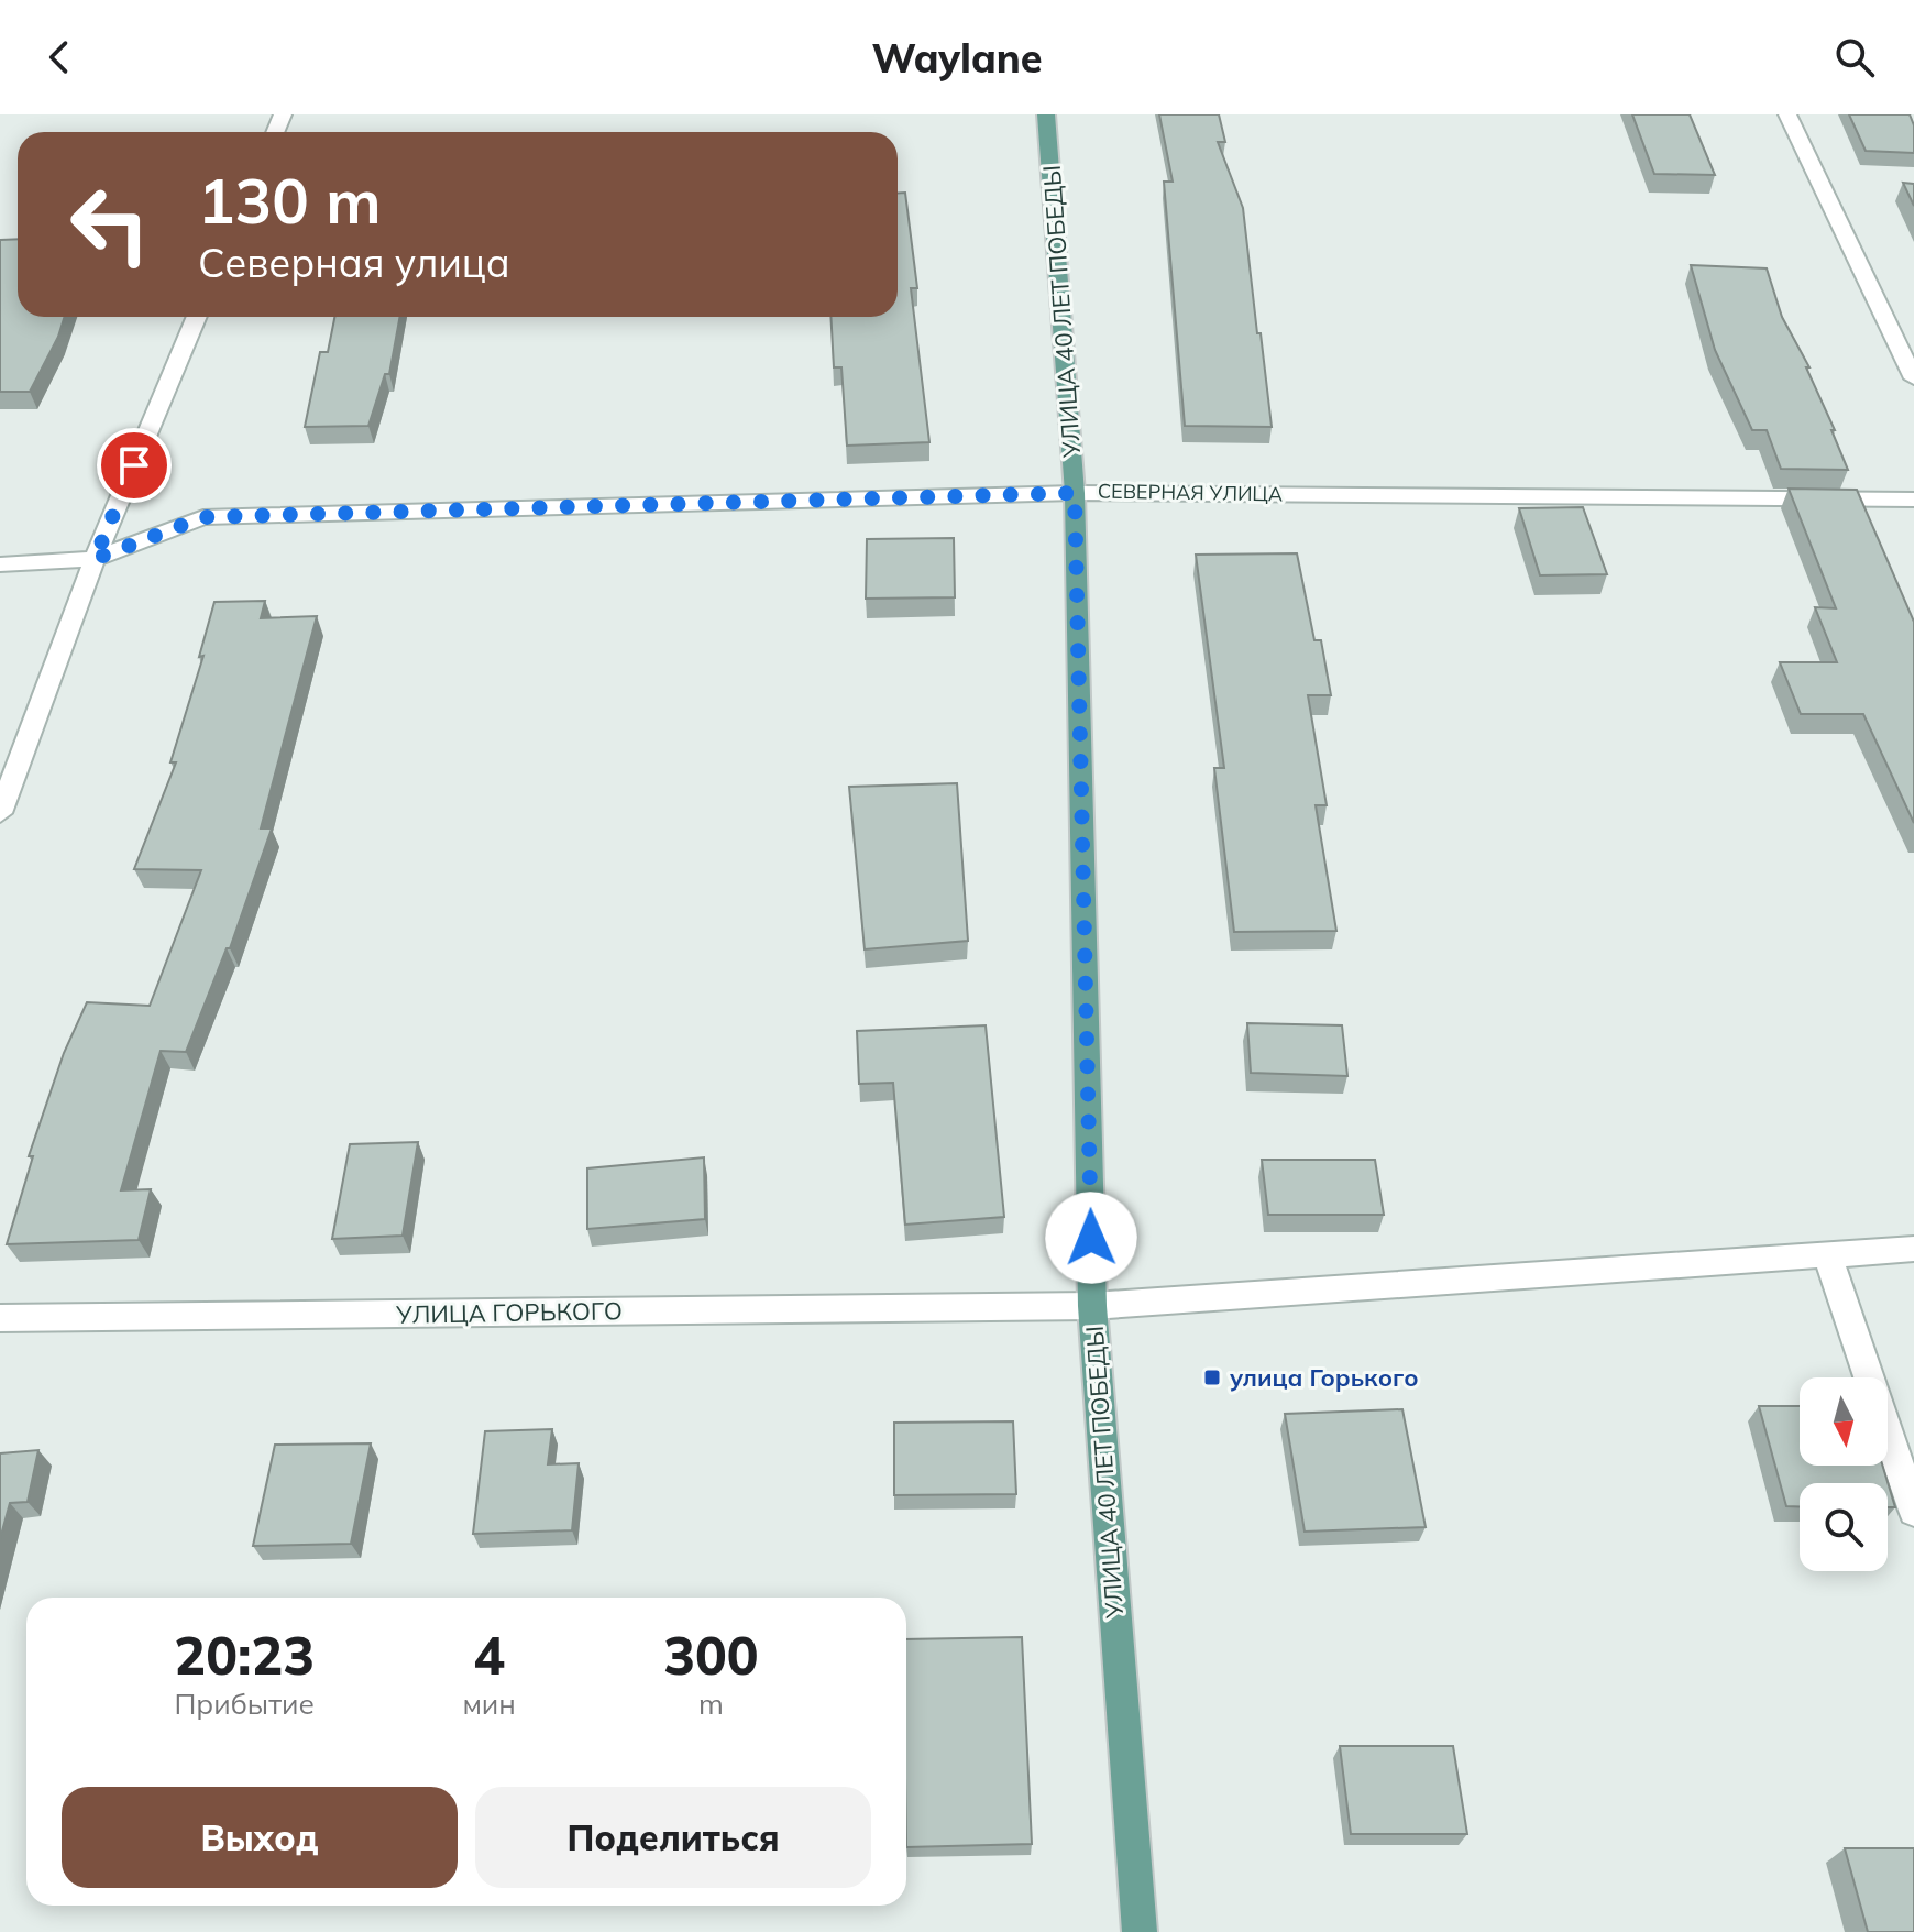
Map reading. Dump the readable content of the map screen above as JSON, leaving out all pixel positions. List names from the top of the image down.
{
  "streets": {
    "main road": ["УЛИЦА 40 ЛЕТ ПОБЕДЫ"],
    "street": ["СЕВЕРНАЯ УЛИЦА", "УЛИЦА ГОРЬКОГО"]
  },
  "crossings": [
    ["УЛИЦА 40 ЛЕТ ПОБЕДЫ", "СЕВЕРНАЯ УЛИЦА"],
    ["УЛИЦА 40 ЛЕТ ПОБЕДЫ", "УЛИЦА ГОРЬКОГО"]
  ],
  "places": {
    "transit": ["улица Горького"]
  },
  "north": "bottom",
  "page": {
    "header": "Waylane",
    "turn": ["130 m", "Северная улица"],
    "eta": [
      "20:23",
      "Прибытие",
      "4",
      "мин",
      "300",
      "m"
    ],
    "buttons": ["Выход", "Поделиться"]
  }
}
